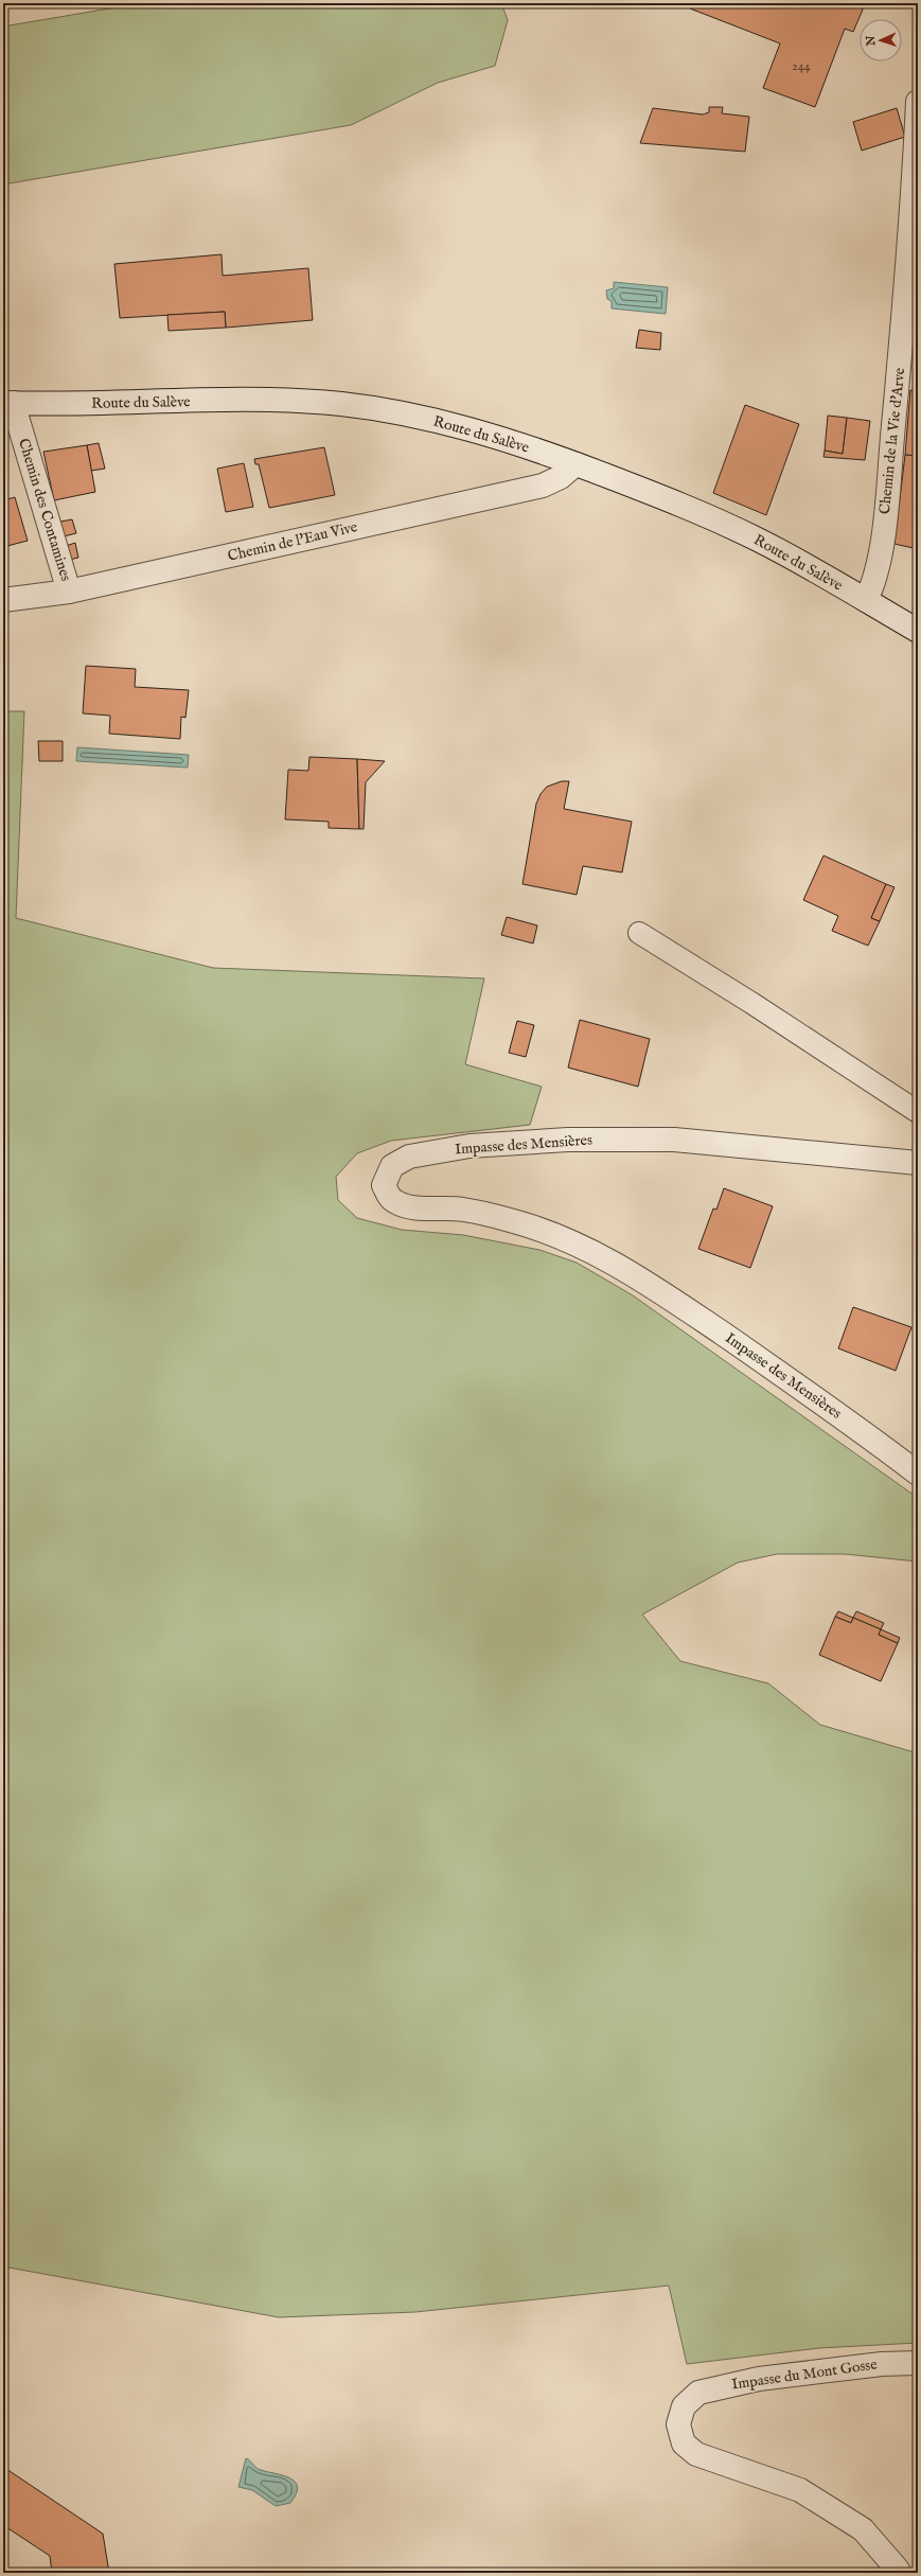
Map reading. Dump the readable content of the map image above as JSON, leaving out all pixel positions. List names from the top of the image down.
{
  "streets": {
    "street": [
      "Route du Salève",
      "Chemin de la Vie d'Arve",
      "Chemin des Contamines",
      "Chemin de l'Eau Vive",
      "Impasse des Mensières",
      "Impasse du Mont Gosse"
    ]
  },
  "crossings": [
    ["Route du Salève", "Chemin de la Vie d'Arve"],
    ["Route du Salève", "Chemin des Contamines"],
    ["Route du Salève", "Chemin de l'Eau Vive"],
    ["Chemin des Contamines", "Chemin de l'Eau Vive"]
  ],
  "house_numbers": ["244"],
  "north": "left"
}
